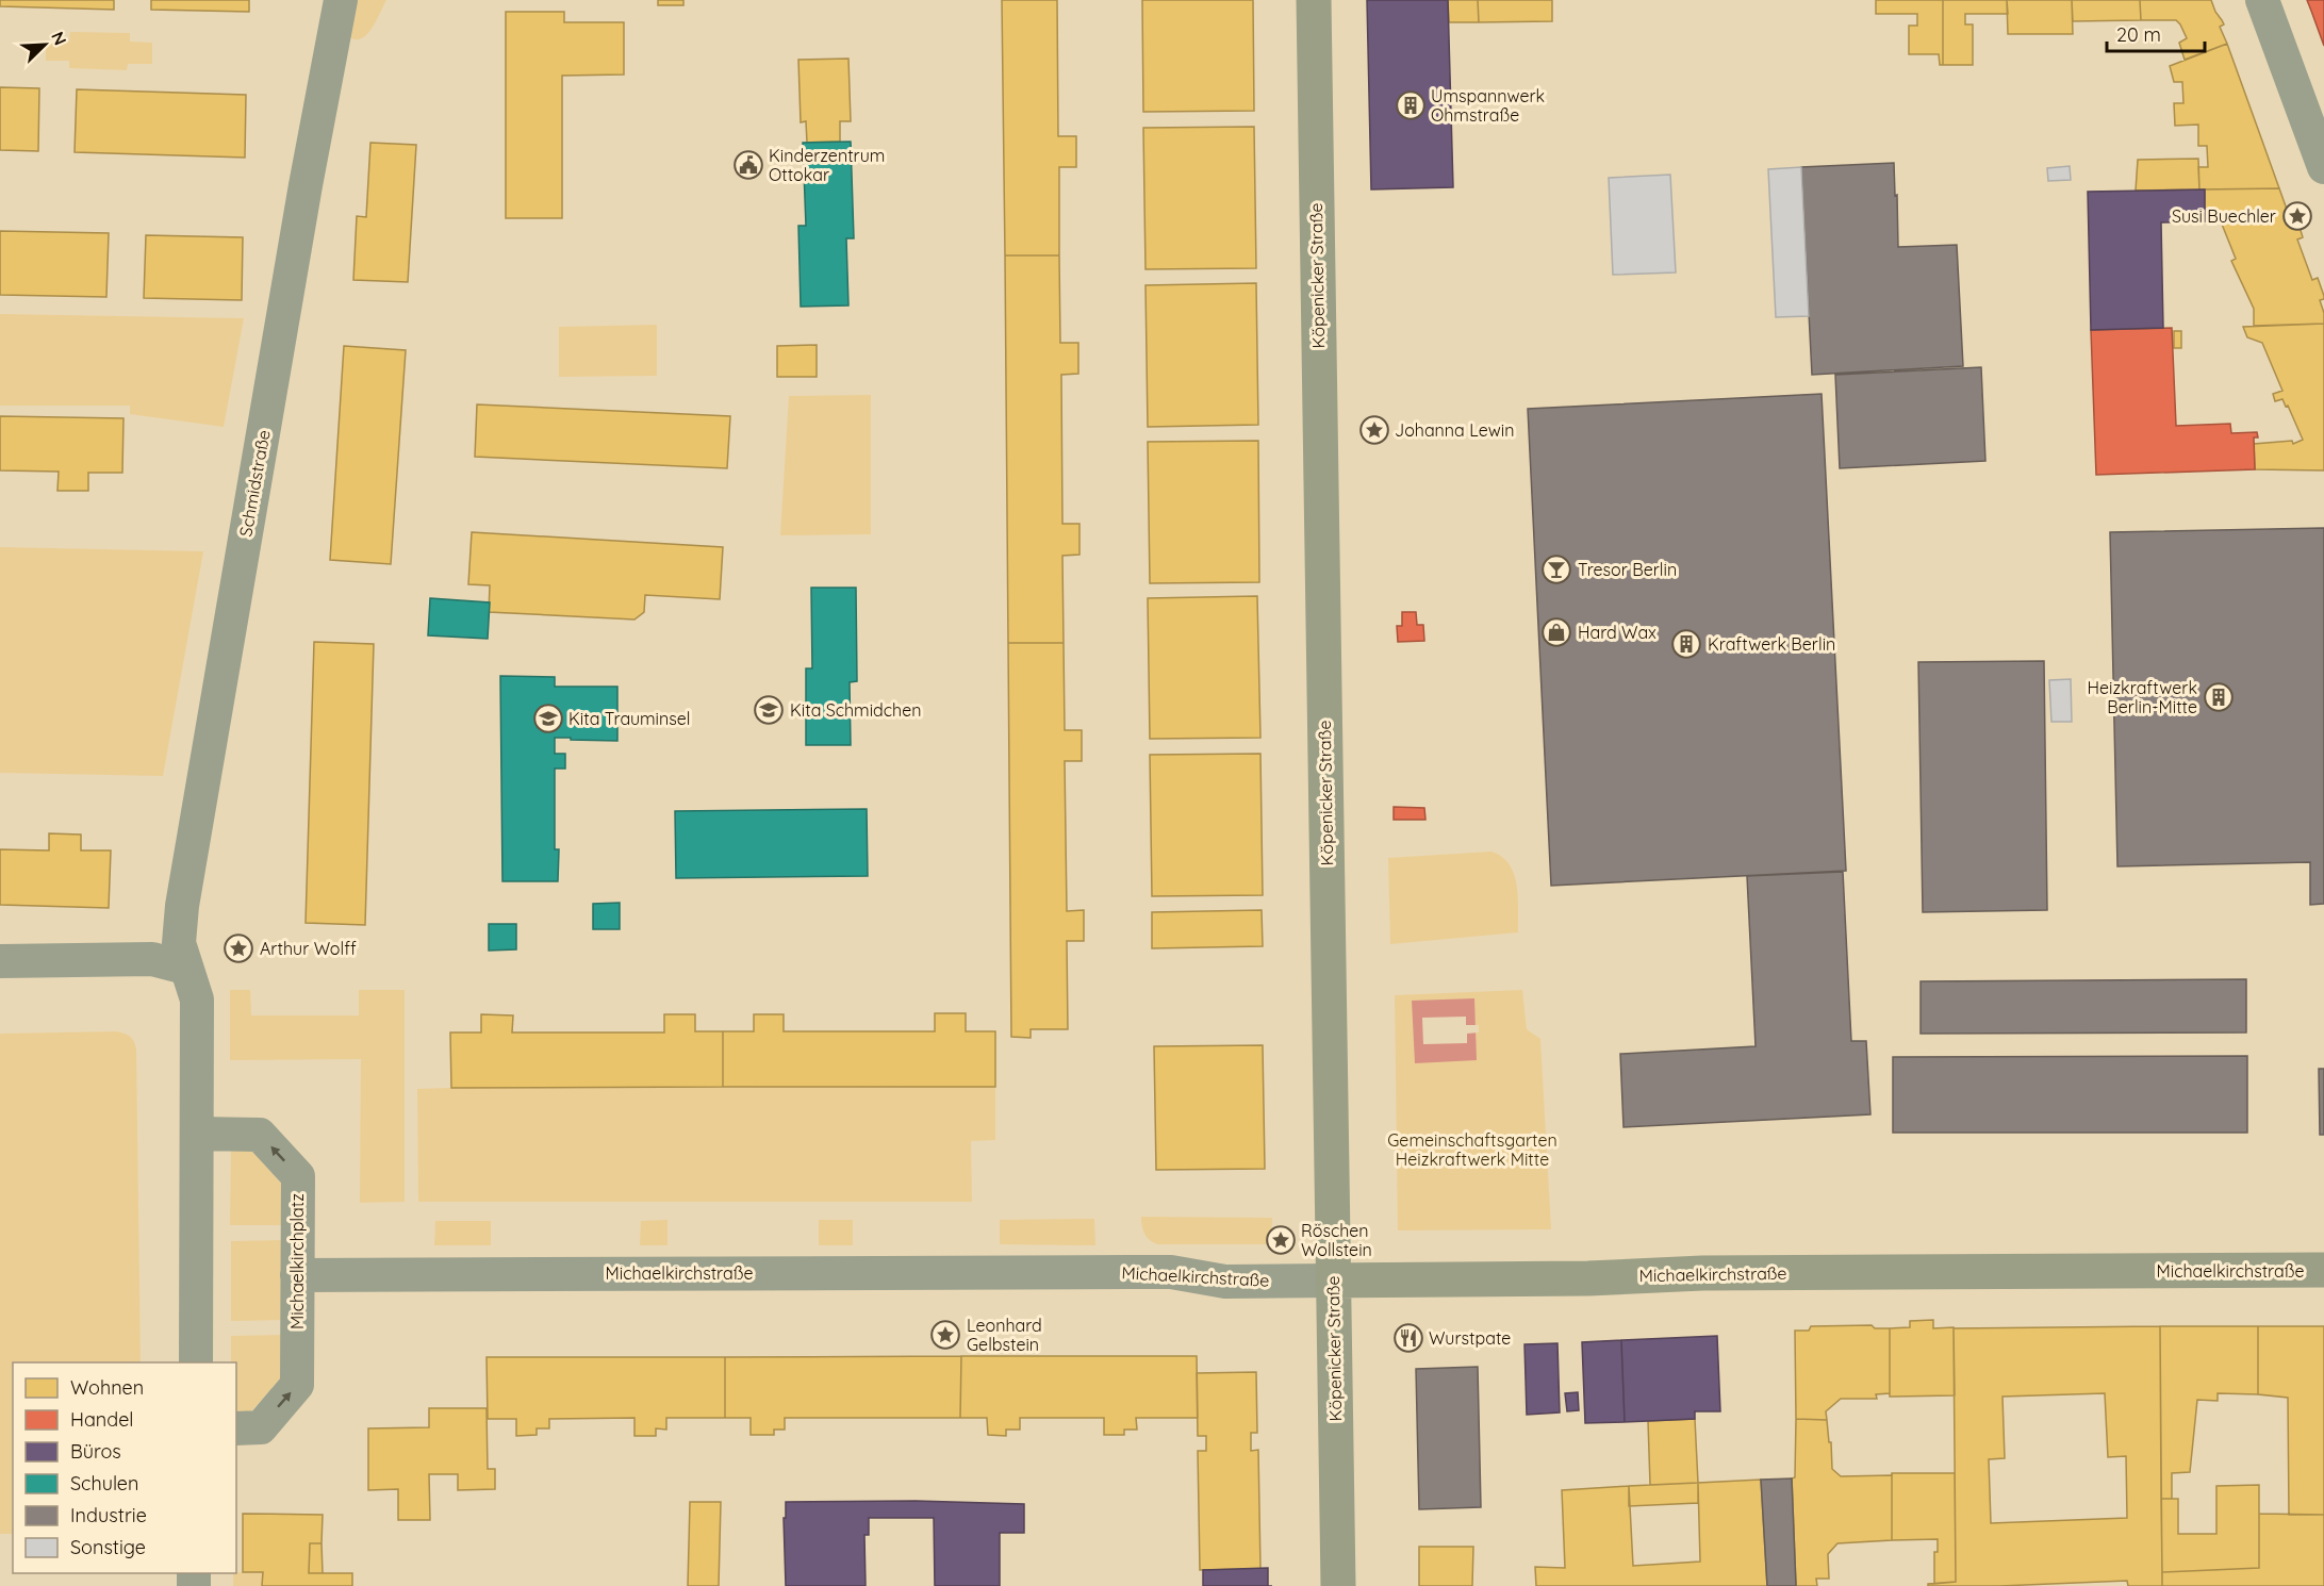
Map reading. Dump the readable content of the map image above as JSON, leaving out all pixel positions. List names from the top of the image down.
{
  "streets": {
    "main road": ["Köpenicker Straße", "Michaelkirchstraße"],
    "street": ["Schmidstraße", "Michaelkirchplatz"]
  },
  "crossings": [
    ["Köpenicker Straße", "Michaelkirchstraße"],
    ["Michaelkirchplatz", "Michaelkirchstraße"]
  ],
  "parks": ["Gemeinschaftsgarten Heizkraftwerk Mitte"],
  "places": {
    "building": ["Umspannwerk Ohmstraße", "Kraftwerk Berlin", "Heizkraftwerk Berlin-Mitte"],
    "public building": ["Kinderzentrum Ottokar"],
    "place": [
      "Susi Buechler",
      "Johanna Lewin",
      "Arthur Wolff",
      "Röschen Wollstein",
      "Leonhard Gelbstein"
    ],
    "bar": ["Tresor Berlin"],
    "shop": ["Hard Wax"],
    "school or university": ["Kita Schmidchen", "Kita Trauminsel"],
    "restaurant": ["Wurstpate"]
  },
  "legend": [
    "Wohnen",
    "Handel",
    "Büros",
    "Schulen",
    "Industrie",
    "Sonstige"
  ],
  "scale_bar": "20 m",
  "north": "top right"
}
